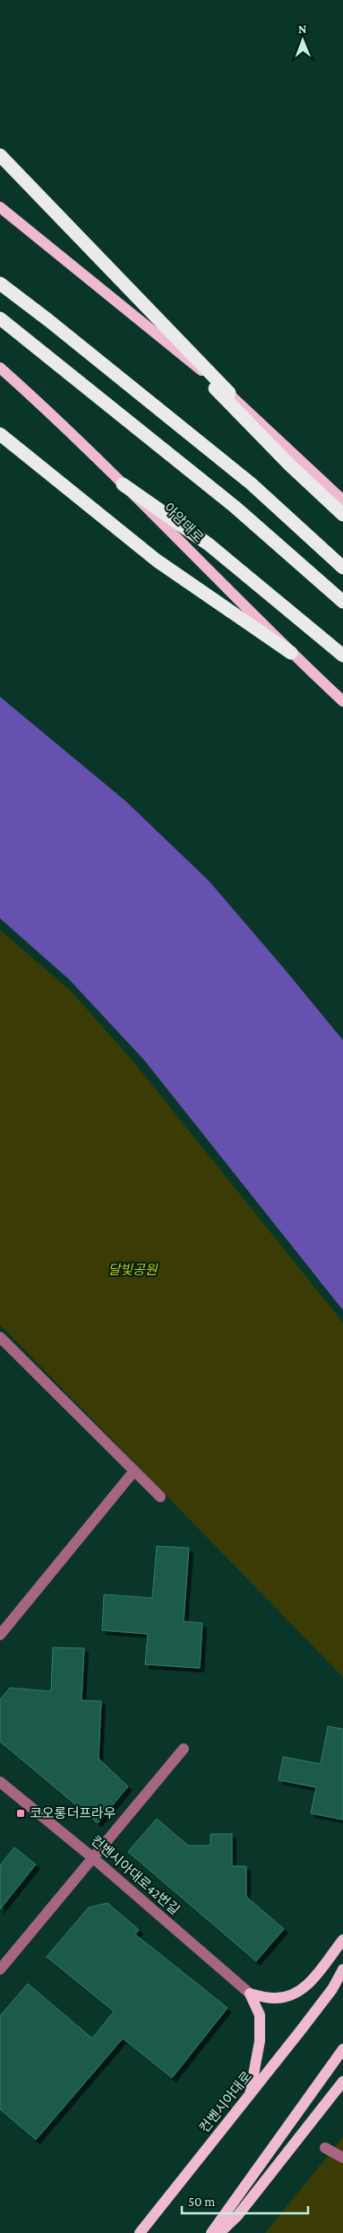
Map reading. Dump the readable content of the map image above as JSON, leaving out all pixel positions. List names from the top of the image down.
{
  "streets": {
    "main road": ["아암대로", "컨벤시아대로"],
    "street": ["컨벤시아대로42번길"]
  },
  "parks": ["달빛공원"],
  "places": {
    "transit": ["코오롱더프라우"]
  },
  "scale_bar": "50 m",
  "north": "top"
}
